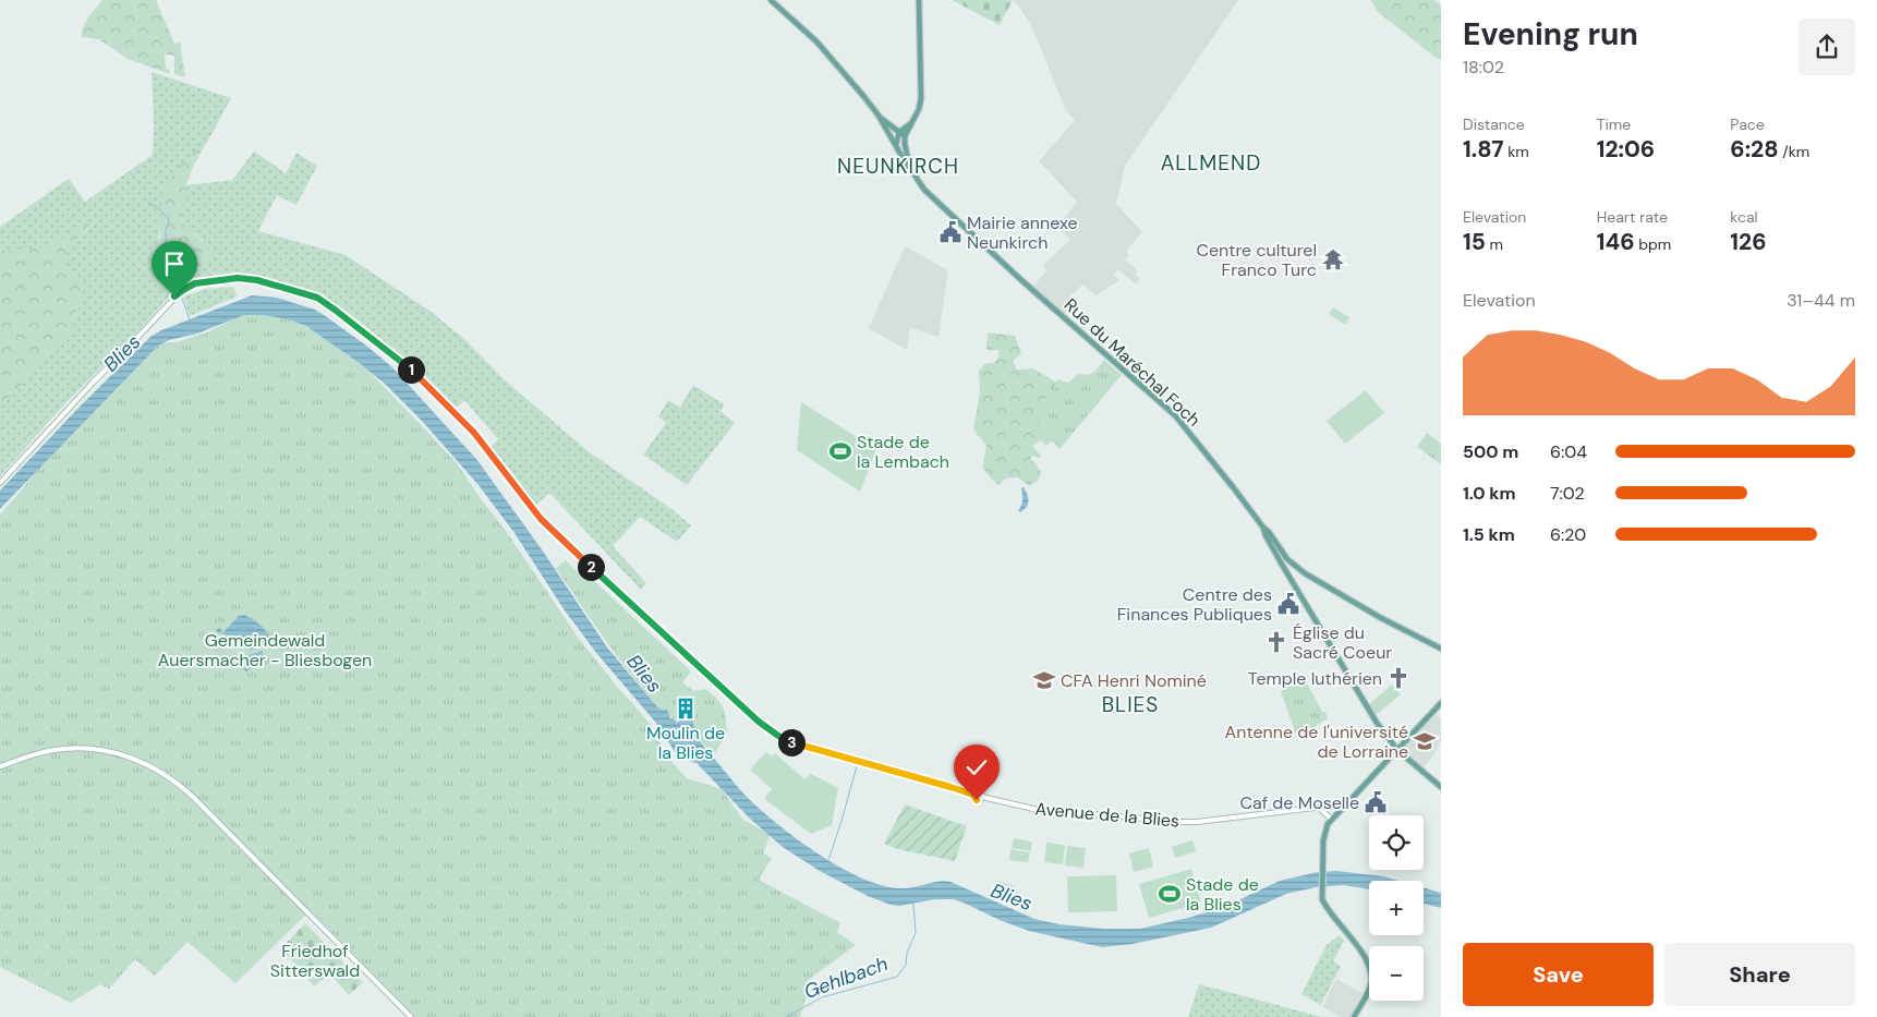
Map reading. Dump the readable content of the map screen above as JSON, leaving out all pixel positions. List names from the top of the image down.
{
  "streets": {
    "main road": ["Rue du Maréchal Foch", "Avenue de la Blies"]
  },
  "districts": ["ALLMEND", "NEUNKIRCH", "BLIES"],
  "water": ["Blies", "Gehlbach"],
  "parks": ["Gemeindewald Auersmacher - Bliesbogen", "Friedhof Sitterswald"],
  "places": {
    "public building": ["Mairie annexe Neunkirch", "Centre des Finances Publiques", "Caf de Moselle"],
    "temple": ["Centre culturel Franco Turc"],
    "sports": ["Stade de la Lembach", "Stade de la Blies"],
    "church": ["Église du Sacré Coeur", "Temple luthérien"],
    "school or university": ["CFA Henri Nominé", "Antenne de l'université de Lorraine"],
    "building": ["Moulin de la Blies"]
  },
  "page": {
    "heading": ["Evening run", "18:02"],
    "stats": [
      ["Distance", "1.87 km"],
      ["Time", "12:06"],
      ["Pace", "6:28 /km"],
      ["Elevation", "15 m"],
      ["Heart rate", "146 bpm"],
      ["kcal", "126"]
    ],
    "chart": ["Elevation", "31–44 m"],
    "pins": ["1", "2", "3"],
    "list": [
      {
        "name": "500 m",
        "note": "6:04"
      },
      {
        "name": "1.0 km",
        "note": "7:02"
      },
      {
        "name": "1.5 km",
        "note": "6:20"
      }
    ],
    "map_buttons": ["+", "−"],
    "buttons": ["Save", "Share"]
  }
}
